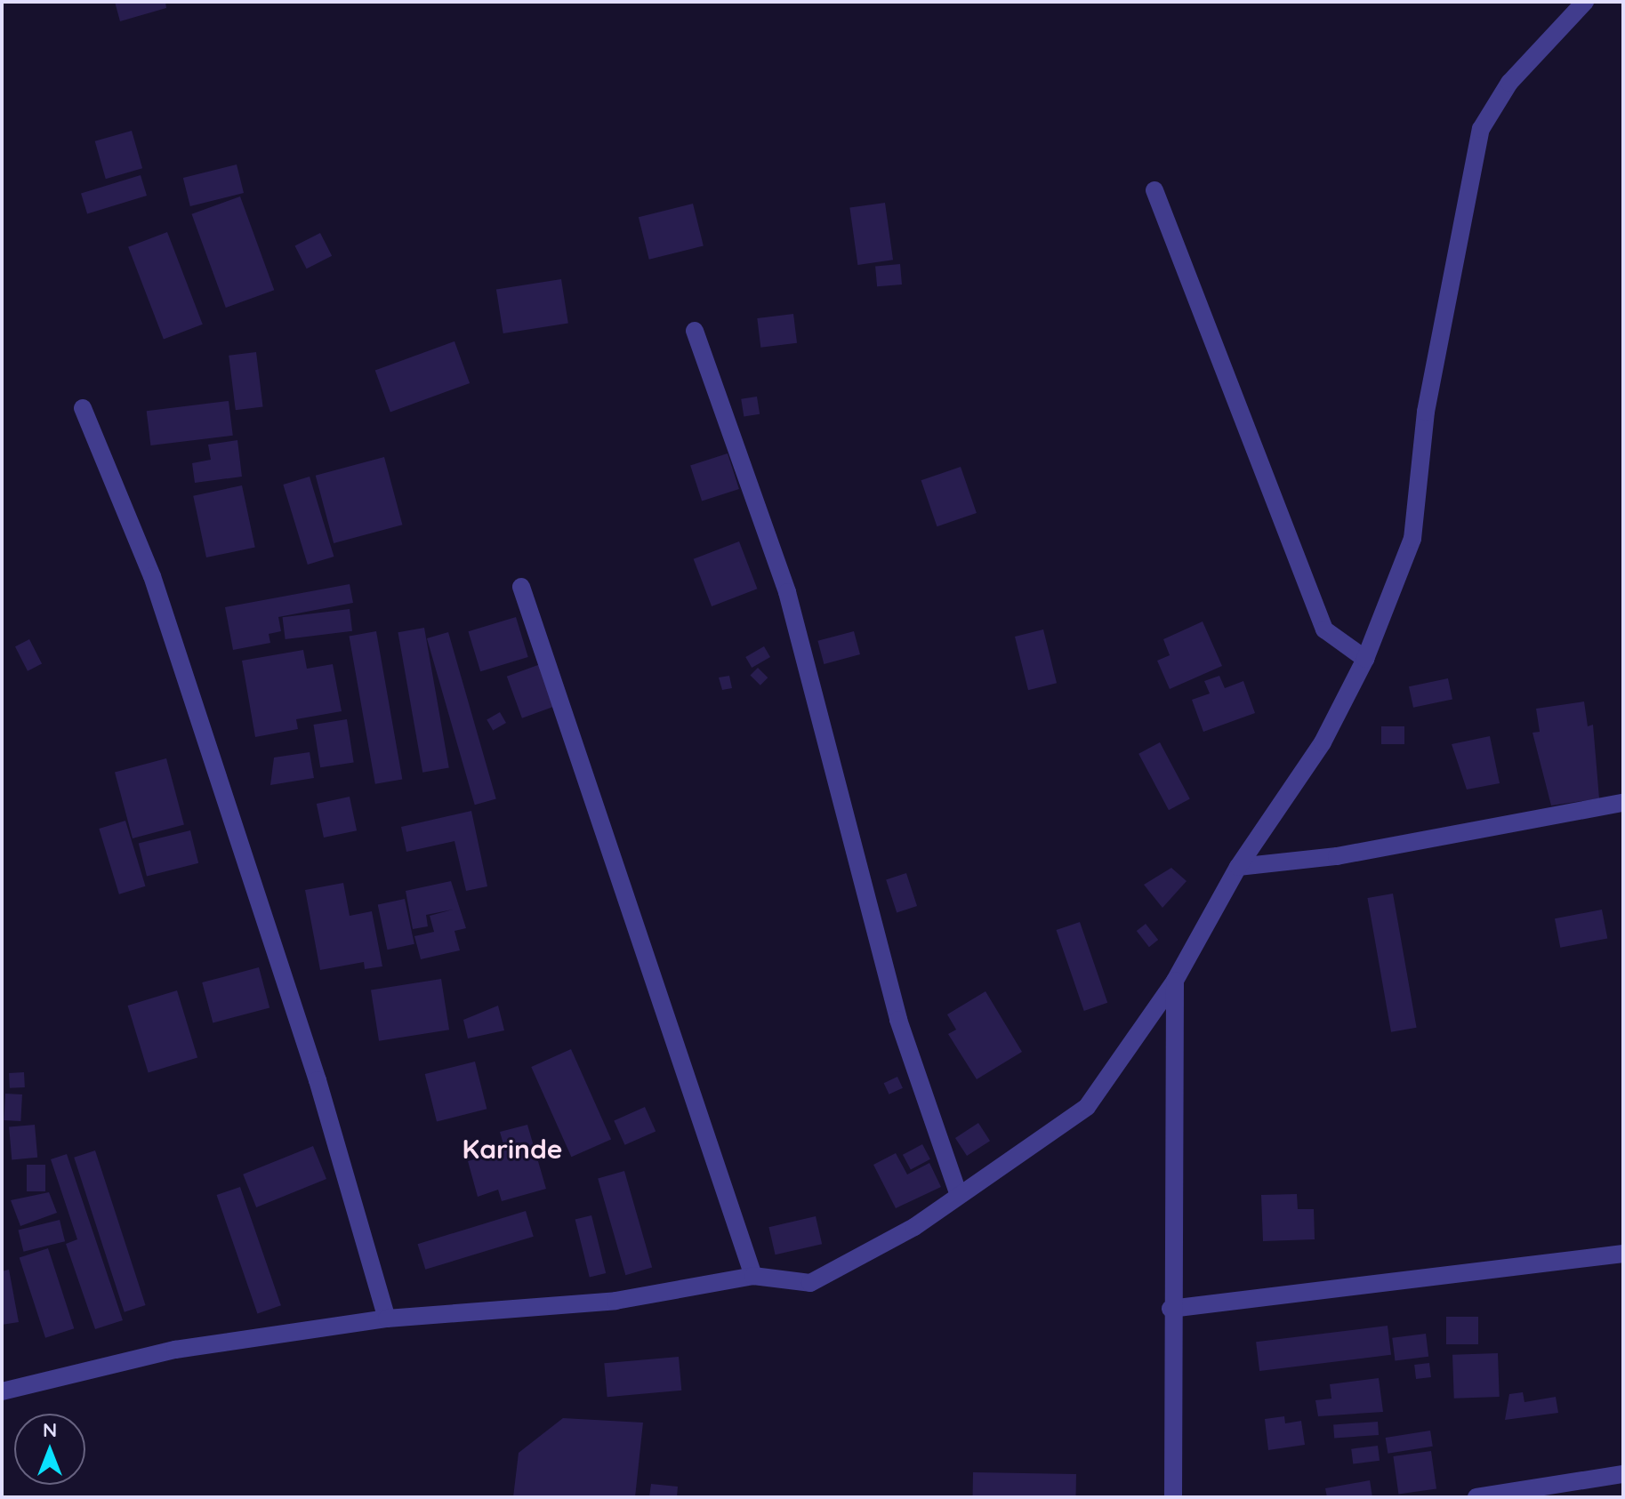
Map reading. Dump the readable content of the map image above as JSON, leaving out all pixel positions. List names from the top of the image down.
{
  "districts": ["Karinde"],
  "north": "top"
}
